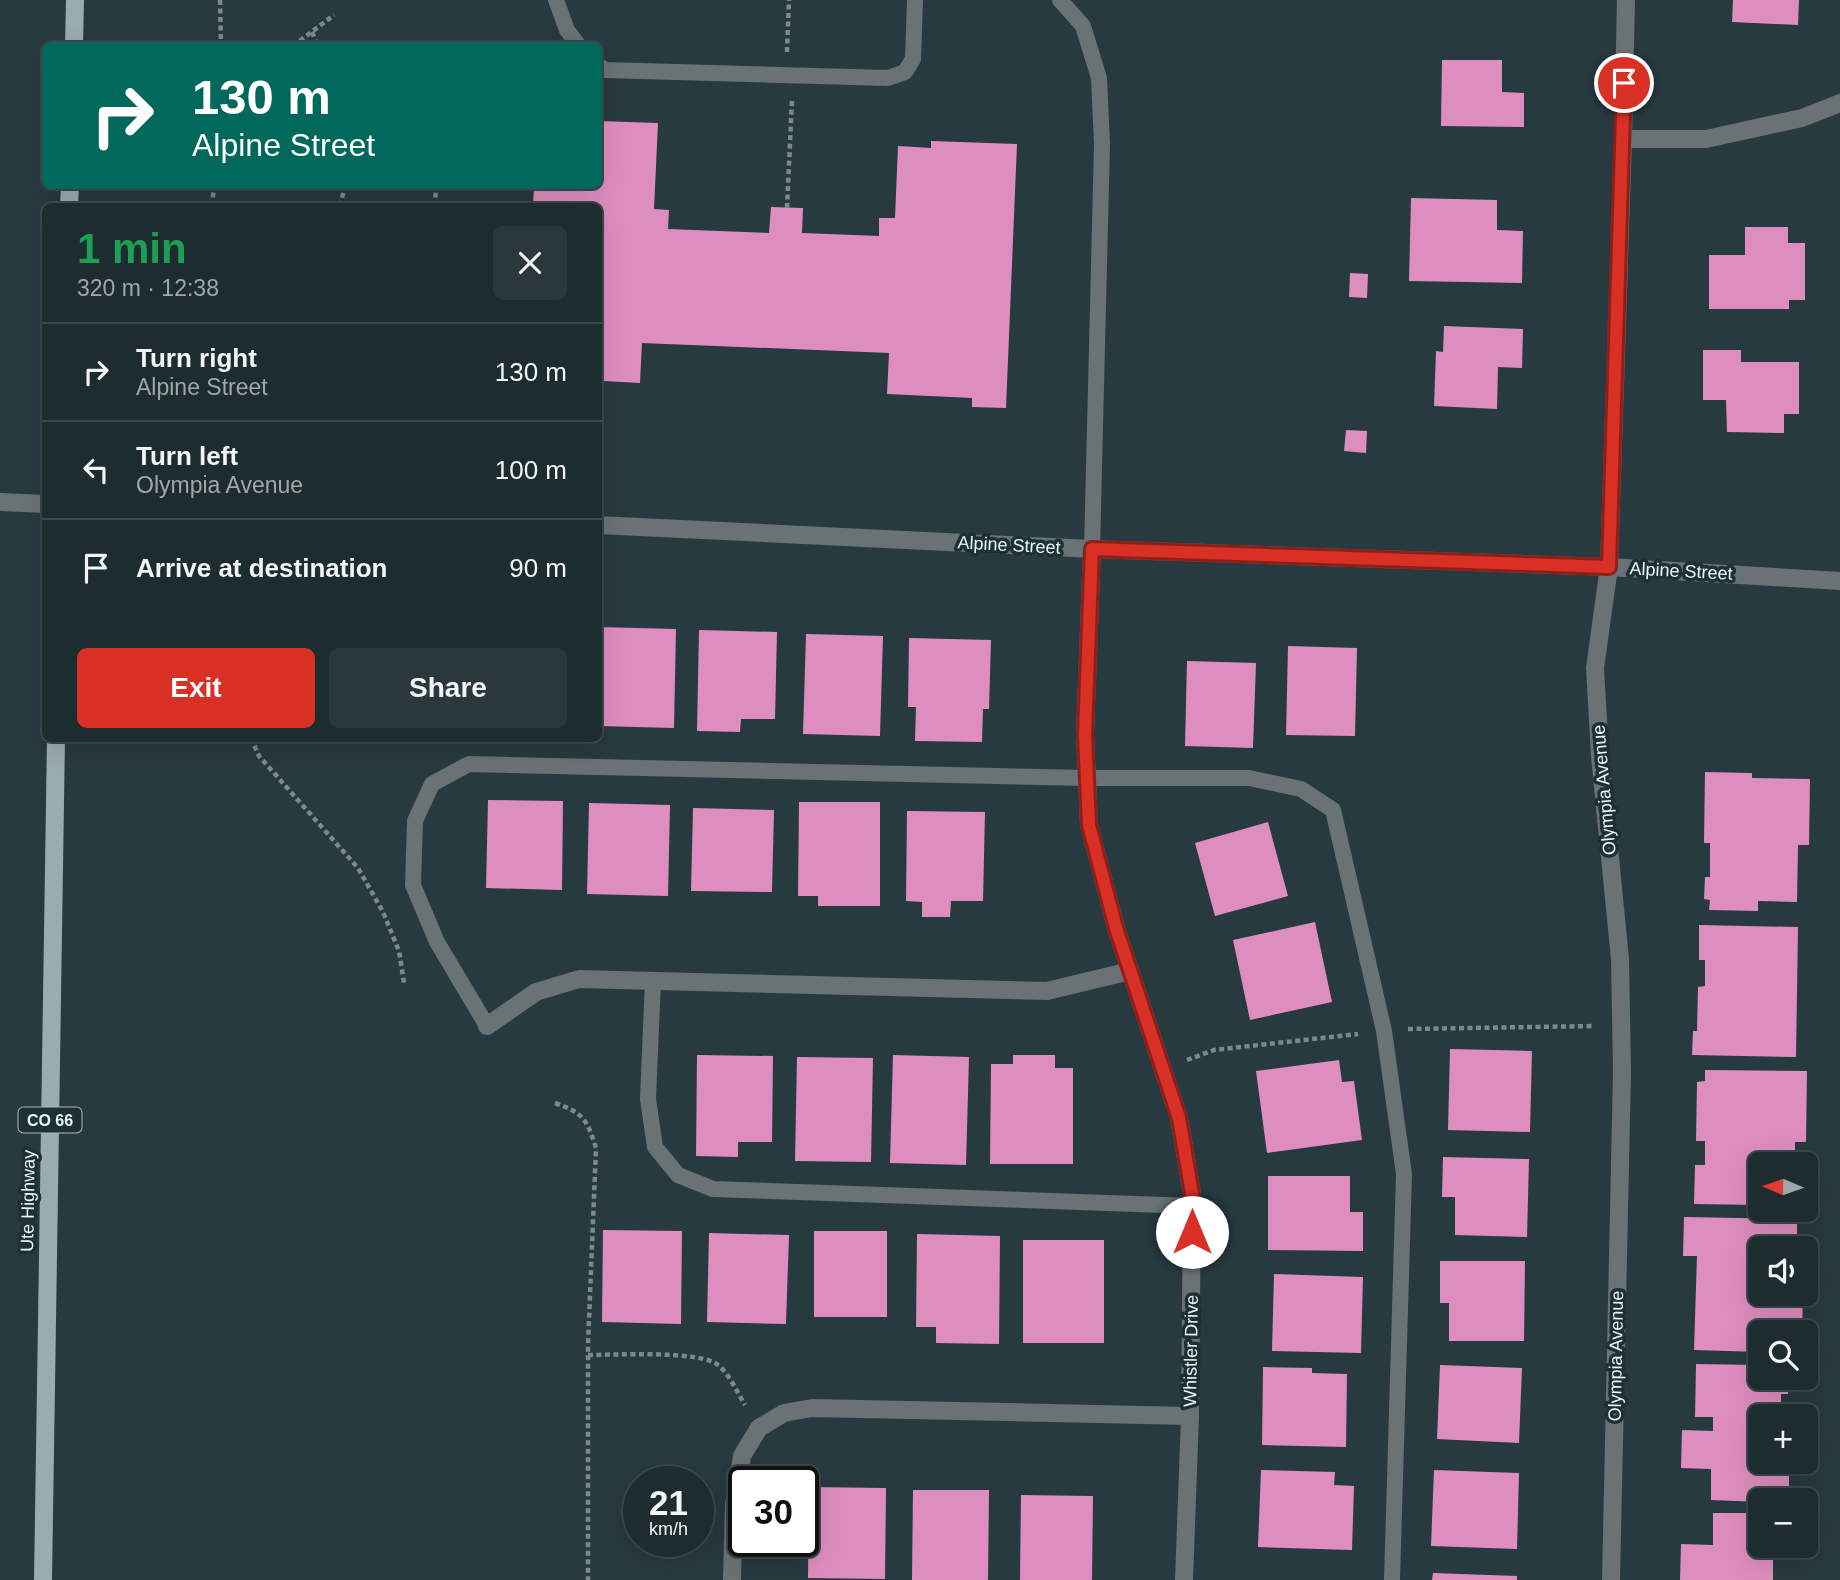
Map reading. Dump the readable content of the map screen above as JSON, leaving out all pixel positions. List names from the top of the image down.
{
  "streets": {
    "main road": ["CO 66", "Ute Highway"],
    "street": ["Alpine Street", "Olympia Avenue", "Whistler Drive"]
  },
  "crossings": [
    ["Alpine Street", "Olympia Avenue"],
    ["Alpine Street", "Whistler Drive"]
  ],
  "north": "left",
  "page": {
    "turn": ["130 m", "Alpine Street"],
    "heading": ["1 min", "320 m · 12:38"],
    "list": [
      {
        "name": "Turn right",
        "note": "Alpine Street",
        "value": "130 m"
      },
      {
        "name": "Turn left",
        "note": "Olympia Avenue",
        "value": "100 m"
      },
      {
        "name": "Arrive at destination",
        "value": "90 m"
      }
    ],
    "buttons": ["Exit", "Share"],
    "map_buttons": ["+", "−"],
    "speed": "21 km/h",
    "limit": "30"
  }
}
